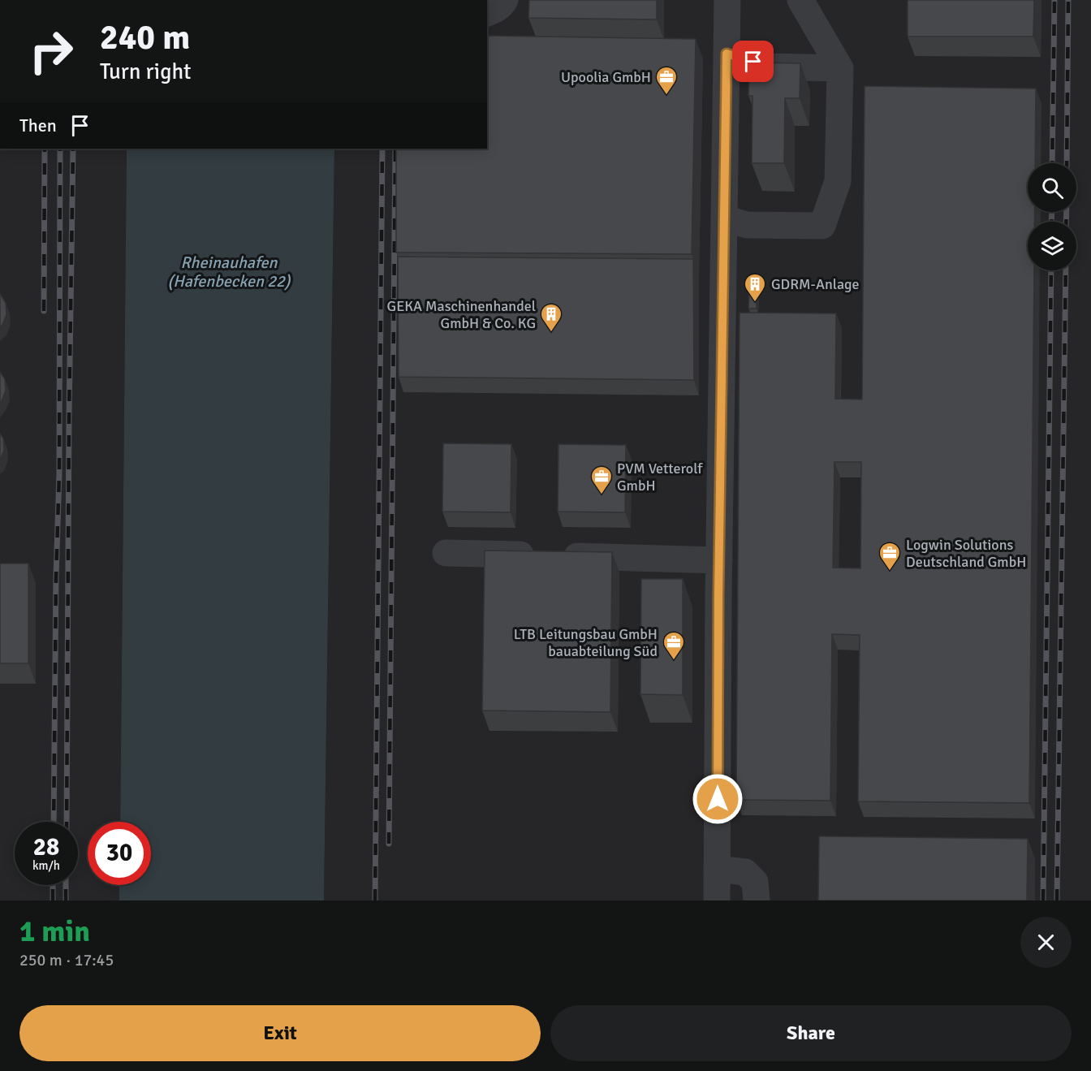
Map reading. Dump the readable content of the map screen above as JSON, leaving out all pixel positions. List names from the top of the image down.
{
  "water": ["Rheinauhafen (Hafenbecken 22)"],
  "places": {
    "office": [
      "Upoolia GmbH",
      "PVM Vetterolf GmbH",
      "Logwin Solutions Deutschland GmbH",
      "LTB Leitungsbau GmbH bauabteilung Süd"
    ],
    "building": ["GDRM-Anlage", "GEKA Maschinenhandel GmbH & Co. KG"]
  },
  "page": {
    "turn": ["240 m", "Turn right"],
    "then": "Then",
    "speed": "28 km/h",
    "limit": "30",
    "heading": ["1 min", "250 m · 17:45"],
    "buttons": ["Exit", "Share"]
  }
}
